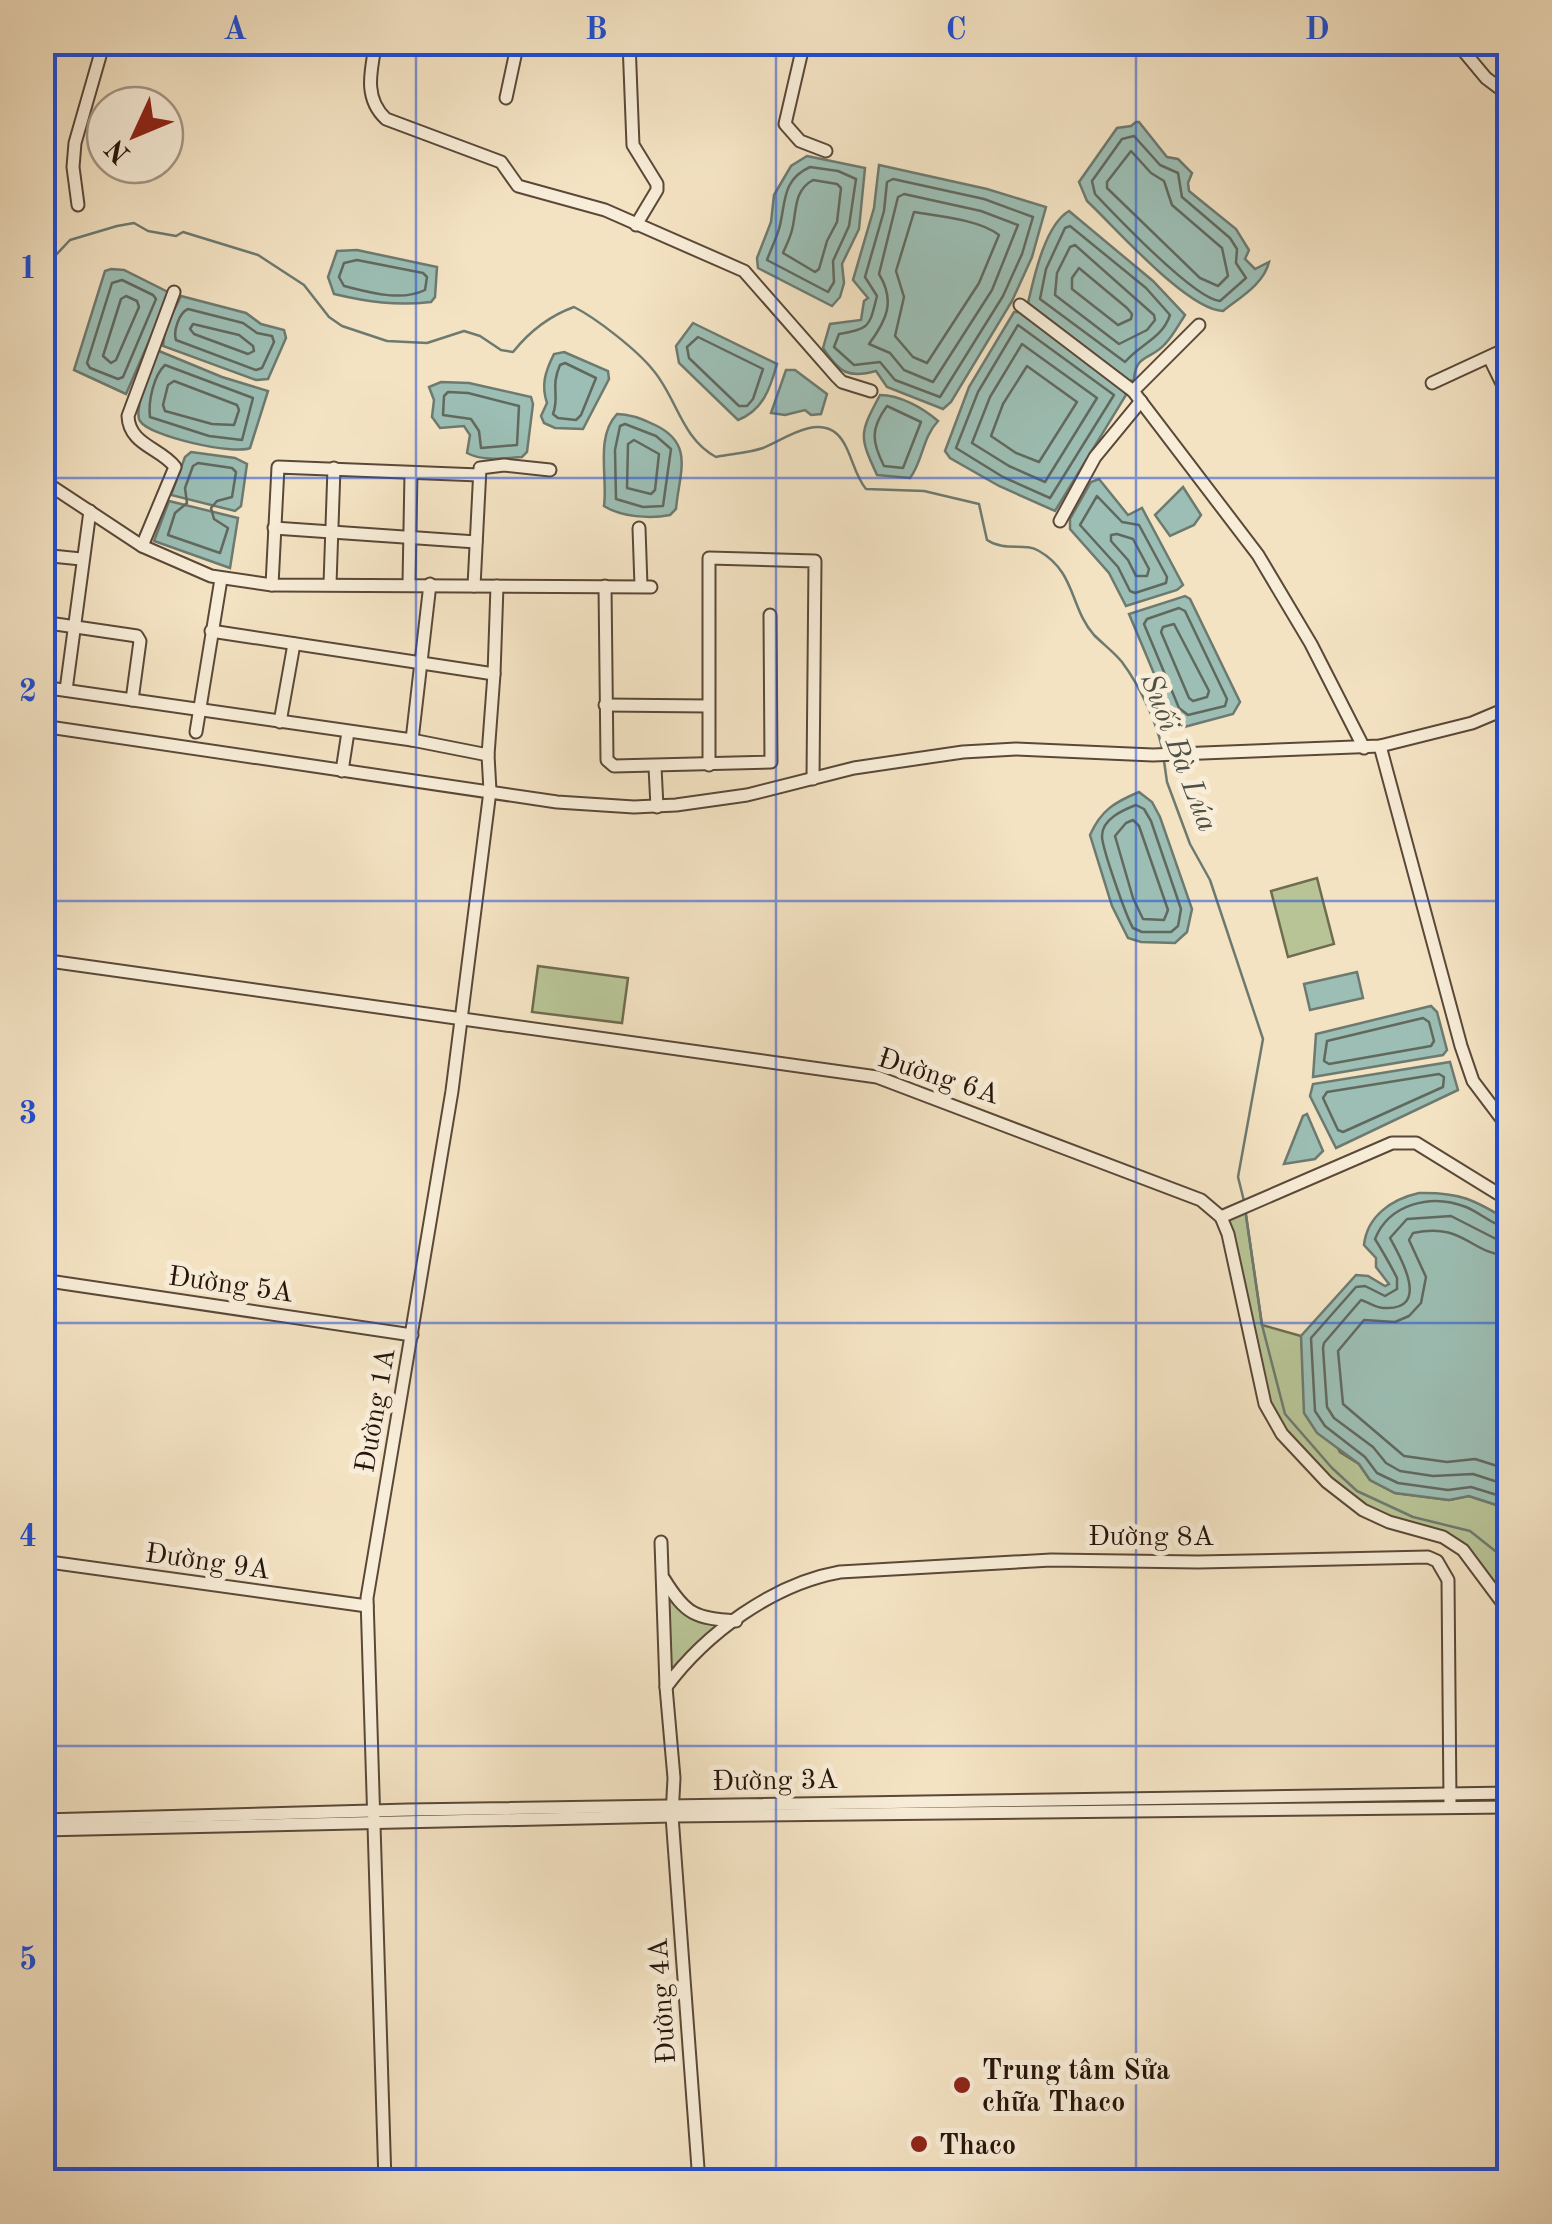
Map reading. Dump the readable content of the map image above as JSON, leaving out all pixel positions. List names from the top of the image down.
{
  "streets": {
    "street": [
      "Đường 6A",
      "Đường 5A",
      "Đường 1A",
      "Đường 8A",
      "Đường 9A",
      "Đường 3A",
      "Đường 4A"
    ]
  },
  "crossings": [
    ["Đường 6A", "Đường 1A"],
    ["Đường 5A", "Đường 1A"],
    ["Đường 1A", "Đường 9A"],
    ["Đường 1A", "Đường 3A"],
    ["Đường 8A", "Đường 3A"],
    ["Đường 8A", "Đường 4A"],
    ["Đường 3A", "Đường 4A"]
  ],
  "water": ["Suối Bà Lúa"],
  "places": ["Trung tâm Sửa chữa Thaco", "Thaco"],
  "north": "bottom left",
  "grid": {
    "columns": [
      "A",
      "B",
      "C",
      "D"
    ],
    "rows": [
      "1",
      "2",
      "3",
      "4",
      "5"
    ]
  }
}
